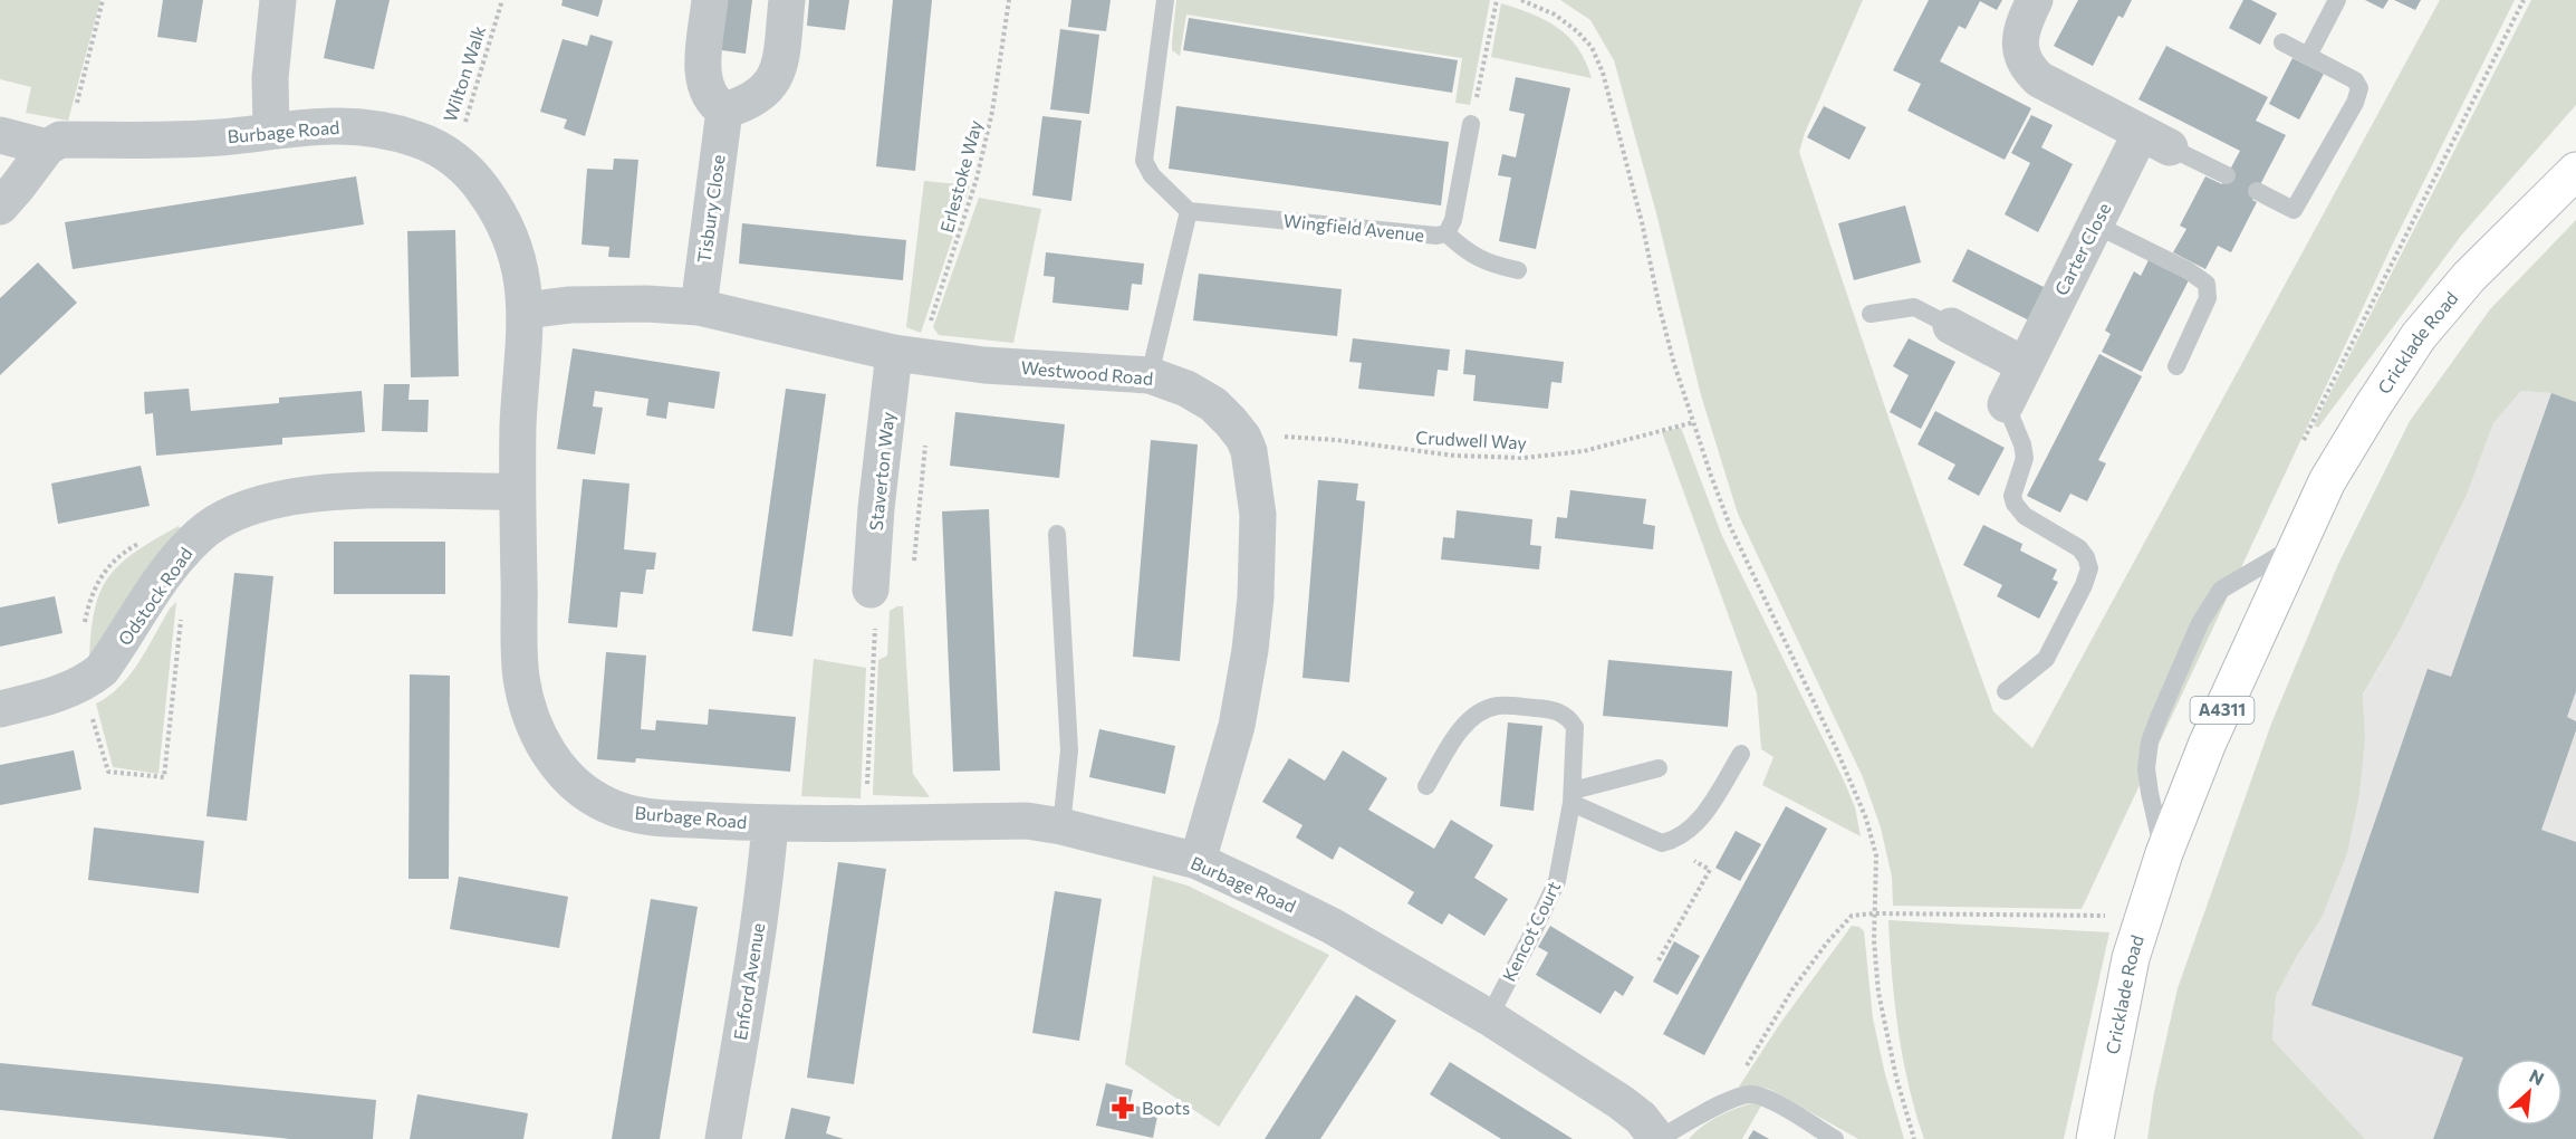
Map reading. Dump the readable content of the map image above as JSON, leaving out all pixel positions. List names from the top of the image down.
{
  "streets": {
    "main road": ["Cricklade Road", "A4311"],
    "street": [
      "Burbage Road",
      "Tisbury Close",
      "Carter Close",
      "Westwood Road",
      "Staverton Way",
      "Odstock Road",
      "Enford Avenue"
    ],
    "lane": ["Wingfield Avenue", "Kencot Court"],
    "path": ["Wilton Walk", "Erlestoke Way", "Crudwell Way"]
  },
  "crossings": [
    ["Wilton Walk", "Burbage Road"],
    ["Burbage Road", "Westwood Road"],
    ["Burbage Road", "Odstock Road"],
    ["Burbage Road", "Kencot Court"],
    ["Burbage Road", "Enford Avenue"],
    ["Erlestoke Way", "Westwood Road"],
    ["Erlestoke Way", "Staverton Way"],
    ["Tisbury Close", "Westwood Road"],
    ["Westwood Road", "Crudwell Way"],
    ["Westwood Road", "Staverton Way"]
  ],
  "places": {
    "pharmacy": ["Boots"]
  },
  "north": "top right"
}
